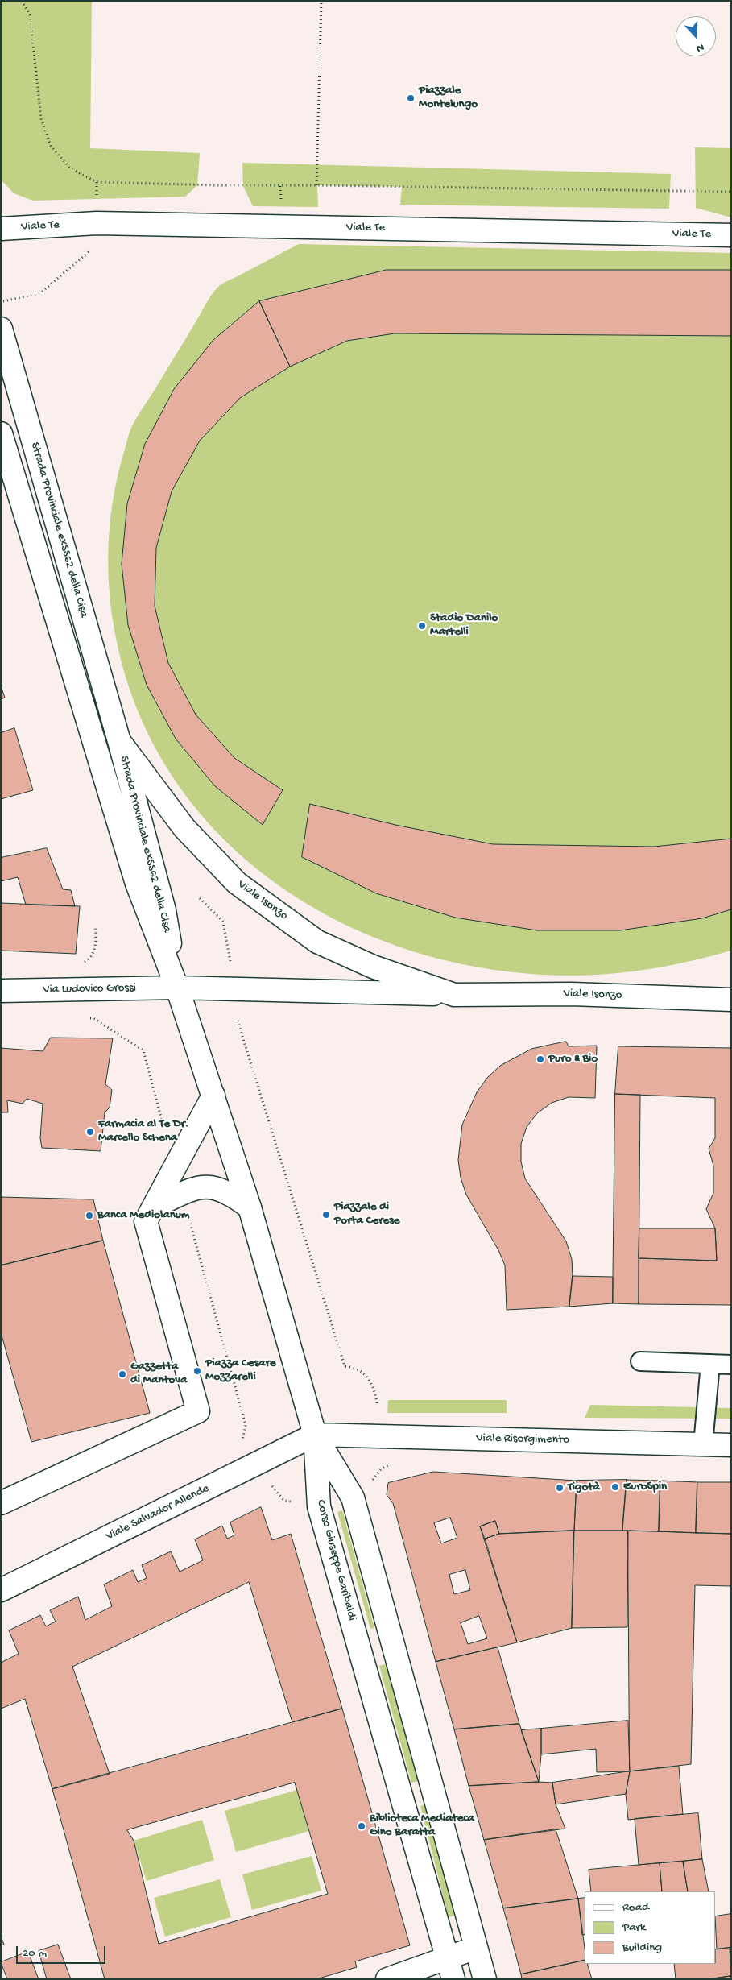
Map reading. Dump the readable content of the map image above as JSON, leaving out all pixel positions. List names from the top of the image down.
{
  "streets": {
    "main road": [
      "Viale Te",
      "Strada Provinciale exSS62 della Cisa",
      "Viale Isonzo",
      "Via Ludovico Grossi",
      "Viale Risorgimento",
      "Viale Salvador Allende",
      "Corso Giuseppe Garibaldi"
    ]
  },
  "crossings": [
    ["Strada Provinciale exSS62 della Cisa", "Viale Isonzo"],
    ["Strada Provinciale exSS62 della Cisa", "Via Ludovico Grossi"],
    ["Viale Isonzo", "Via Ludovico Grossi"],
    ["Viale Risorgimento", "Viale Salvador Allende"],
    ["Viale Risorgimento", "Corso Giuseppe Garibaldi"],
    ["Viale Salvador Allende", "Corso Giuseppe Garibaldi"]
  ],
  "places": [
    "Piazzale Montelungo",
    "Stadio Danilo Martelli",
    "Puro & Bio",
    "Farmacia al Te Dr. Marcello Schena",
    "Piazzale di Porta Cerese",
    "Banca Mediolanum",
    "Piazza Cesare Mozzarelli",
    "Gazzetta di Mantova",
    "EuroSpin",
    "Tigotà",
    "Biblioteca Mediateca Gino Baratta"
  ],
  "legend": ["Road", "Park", "Building"],
  "scale_bar": "20 m",
  "north": "bottom"
}
